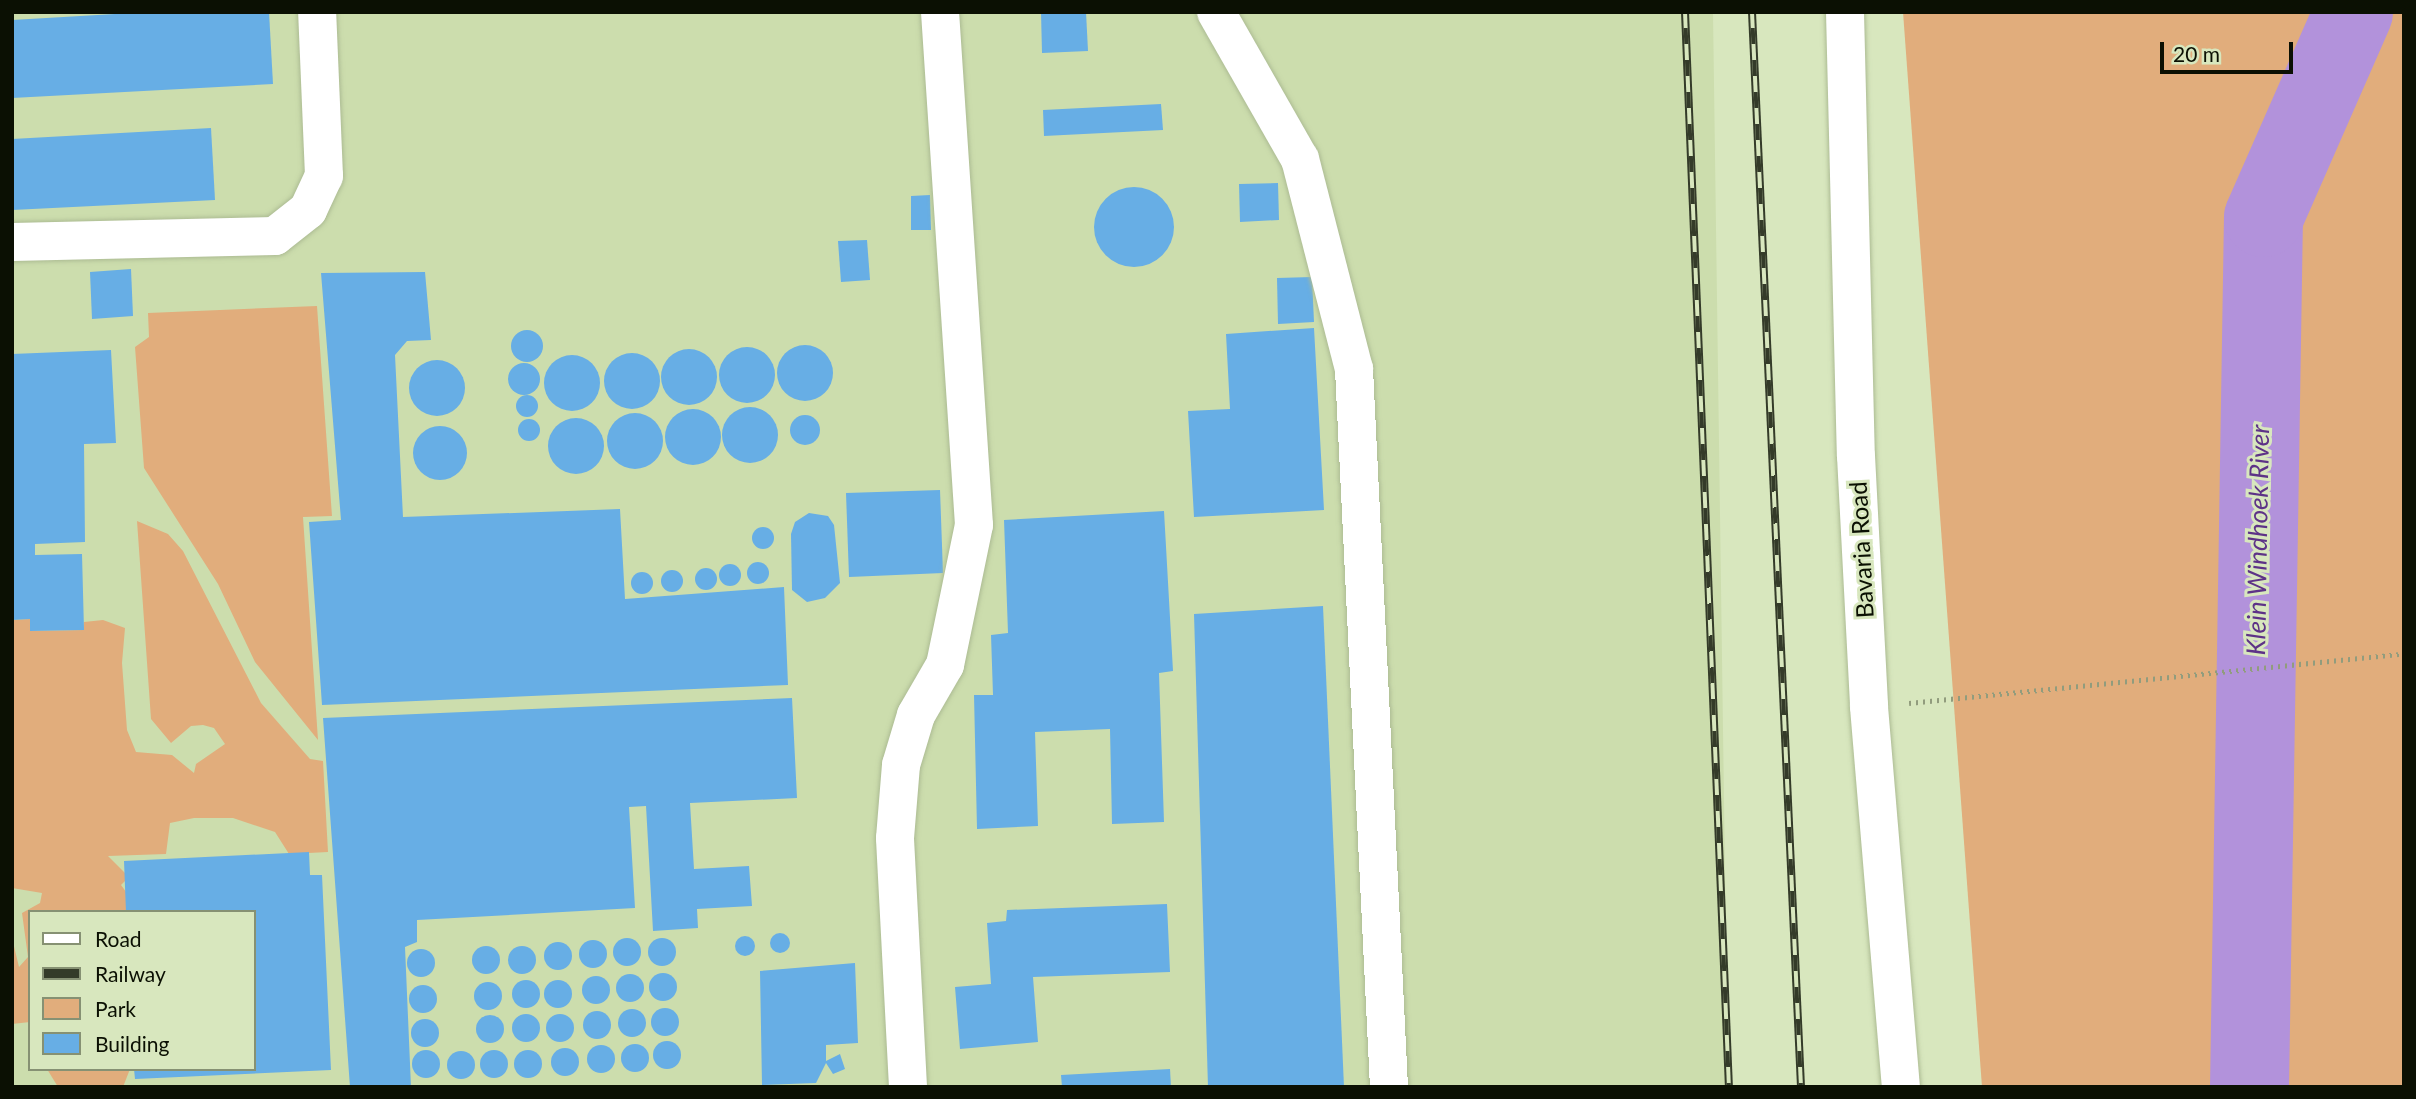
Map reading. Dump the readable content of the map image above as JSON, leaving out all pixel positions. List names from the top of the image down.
{
  "streets": {
    "street": ["Bavaria Road"]
  },
  "water": ["Klein Windhoek River"],
  "legend": [
    "Road",
    "Railway",
    "Park",
    "Building"
  ],
  "scale_bar": "20 m"
}
